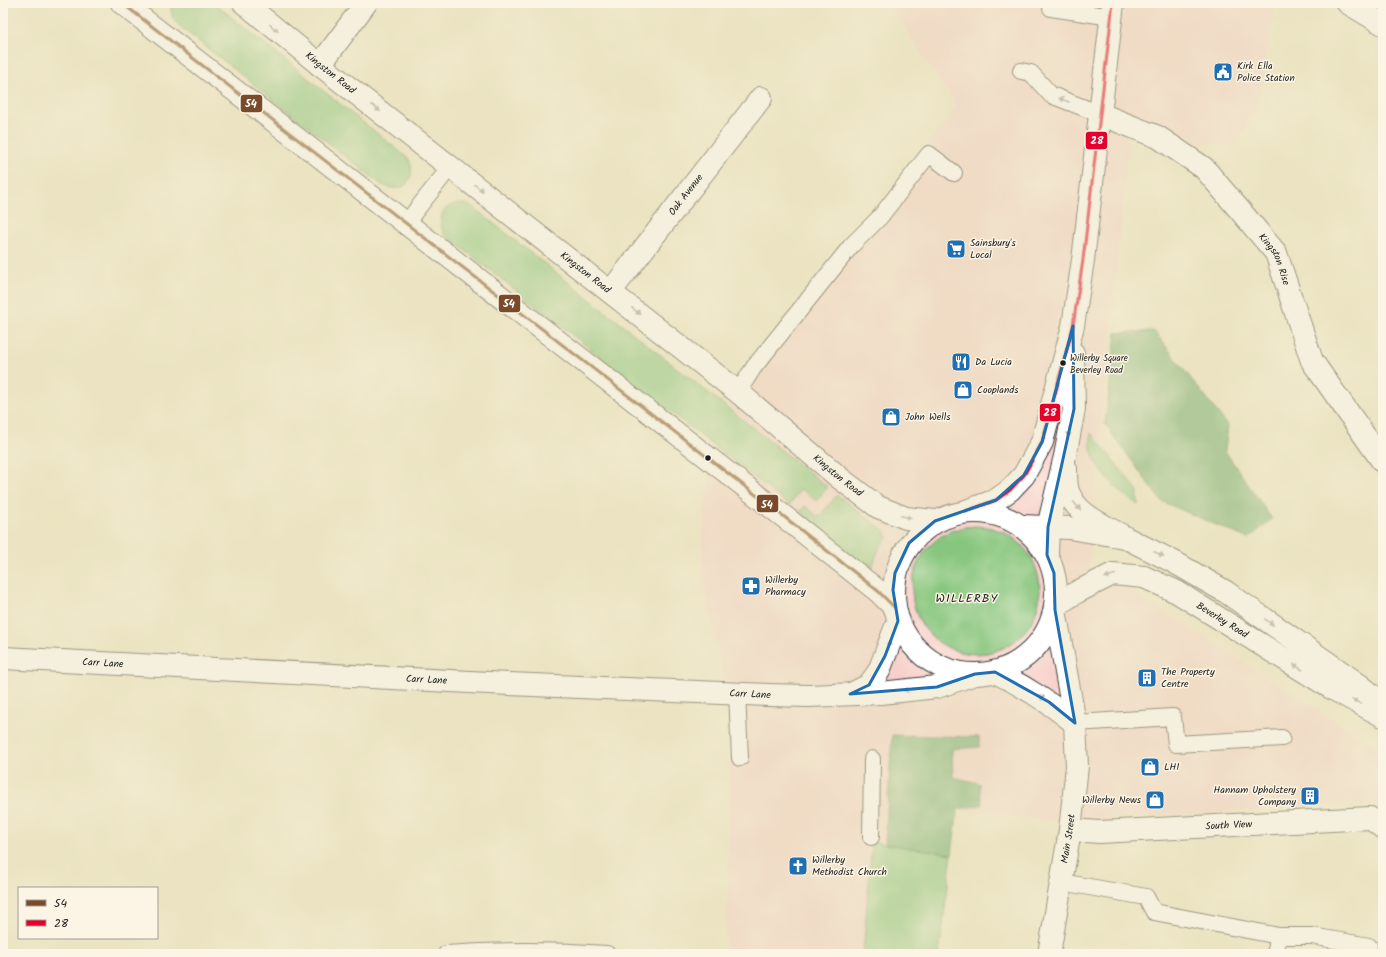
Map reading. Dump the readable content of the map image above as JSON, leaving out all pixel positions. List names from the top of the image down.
{
  "streets": {
    "street": [
      "Kingston Road",
      "Oak Avenue",
      "Kingston Rise",
      "Beverley Road",
      "Carr Lane",
      "South View",
      "Main Street"
    ]
  },
  "crossings": [
    ["Kingston Road", "Oak Avenue"],
    ["Beverley Road", "Carr Lane"],
    ["Beverley Road", "Main Street"],
    ["Carr Lane", "Main Street"],
    ["South View", "Main Street"]
  ],
  "districts": ["WILLERBY"],
  "places": {
    "public building": ["Kirk Ella Police Station"],
    "supermarket": ["Sainsbury's Local"],
    "restaurant": ["Da Lucia"],
    "other": ["Willerby Square Beverley Road"],
    "shop": [
      "Cooplands",
      "John Wells",
      "LH1",
      "Willerby News"
    ],
    "pharmacy": ["Willerby Pharmacy"],
    "building": ["The Property Centre", "Hannam Upholstery Company"],
    "church": ["Willerby Methodist Church"]
  },
  "lines": ["transit line 54", "transit line 28"],
  "legend": ["54", "28"]
}
